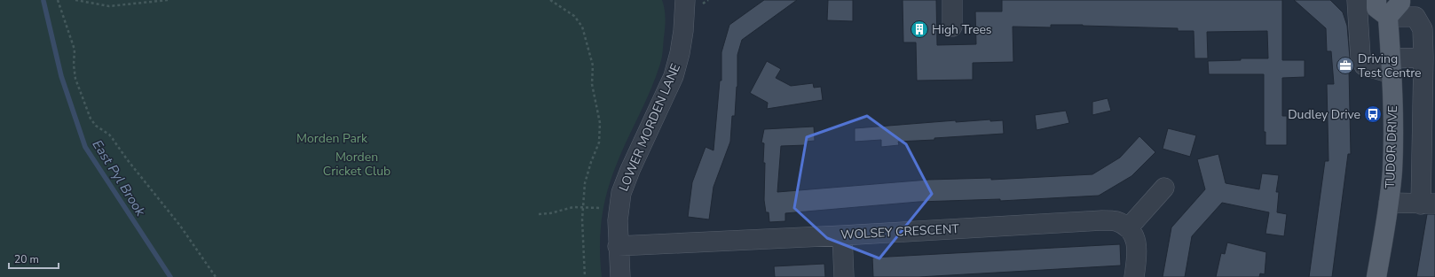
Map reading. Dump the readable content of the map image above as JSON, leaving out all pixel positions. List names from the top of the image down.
{
  "streets": {
    "main road": ["TUDOR DRIVE"],
    "street": ["LOWER MORDEN LANE", "WOLSEY CRESCENT"]
  },
  "crossings": [
    ["LOWER MORDEN LANE", "WOLSEY CRESCENT"]
  ],
  "water": ["East Pyl Brook"],
  "parks": ["Morden Park", "Morden Cricket Club"],
  "places": {
    "building": ["High Trees"],
    "office": ["Driving Test Centre"],
    "bus stop": ["Dudley Drive"]
  },
  "scale_bar": "20 m"
}
